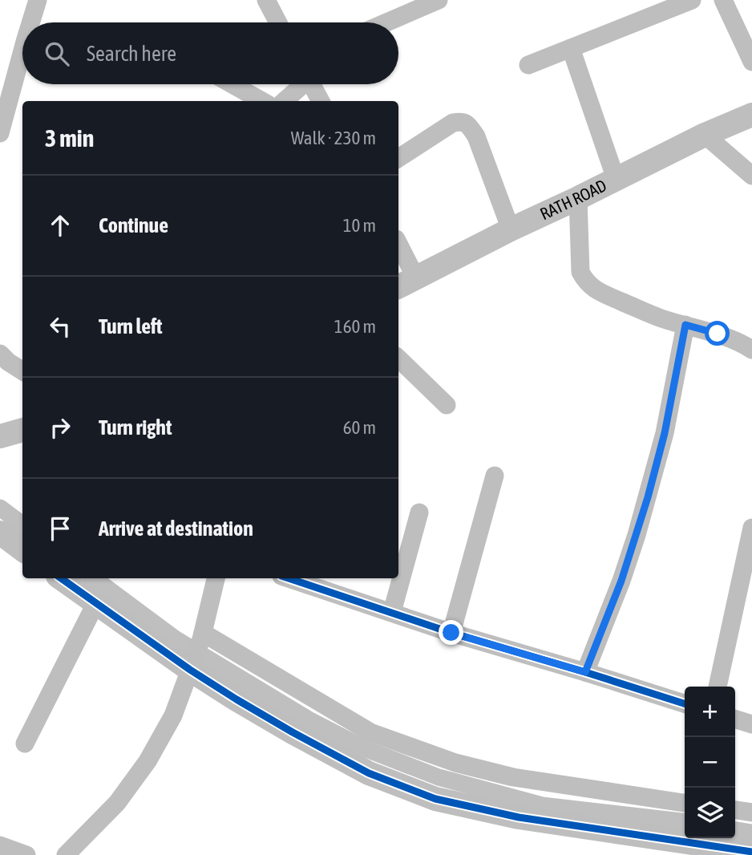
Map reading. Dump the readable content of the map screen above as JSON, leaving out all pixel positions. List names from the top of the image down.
{
  "streets": {
    "street": ["RATH ROAD"]
  },
  "page": {
    "search": "Search here",
    "heading": ["3 min", "Walk · 230 m"],
    "list": [
      ["Continue", "10 m"],
      ["Turn left", "160 m"],
      ["Turn right", "60 m"],
      "Arrive at destination"
    ],
    "map_buttons": ["+", "−"]
  }
}
